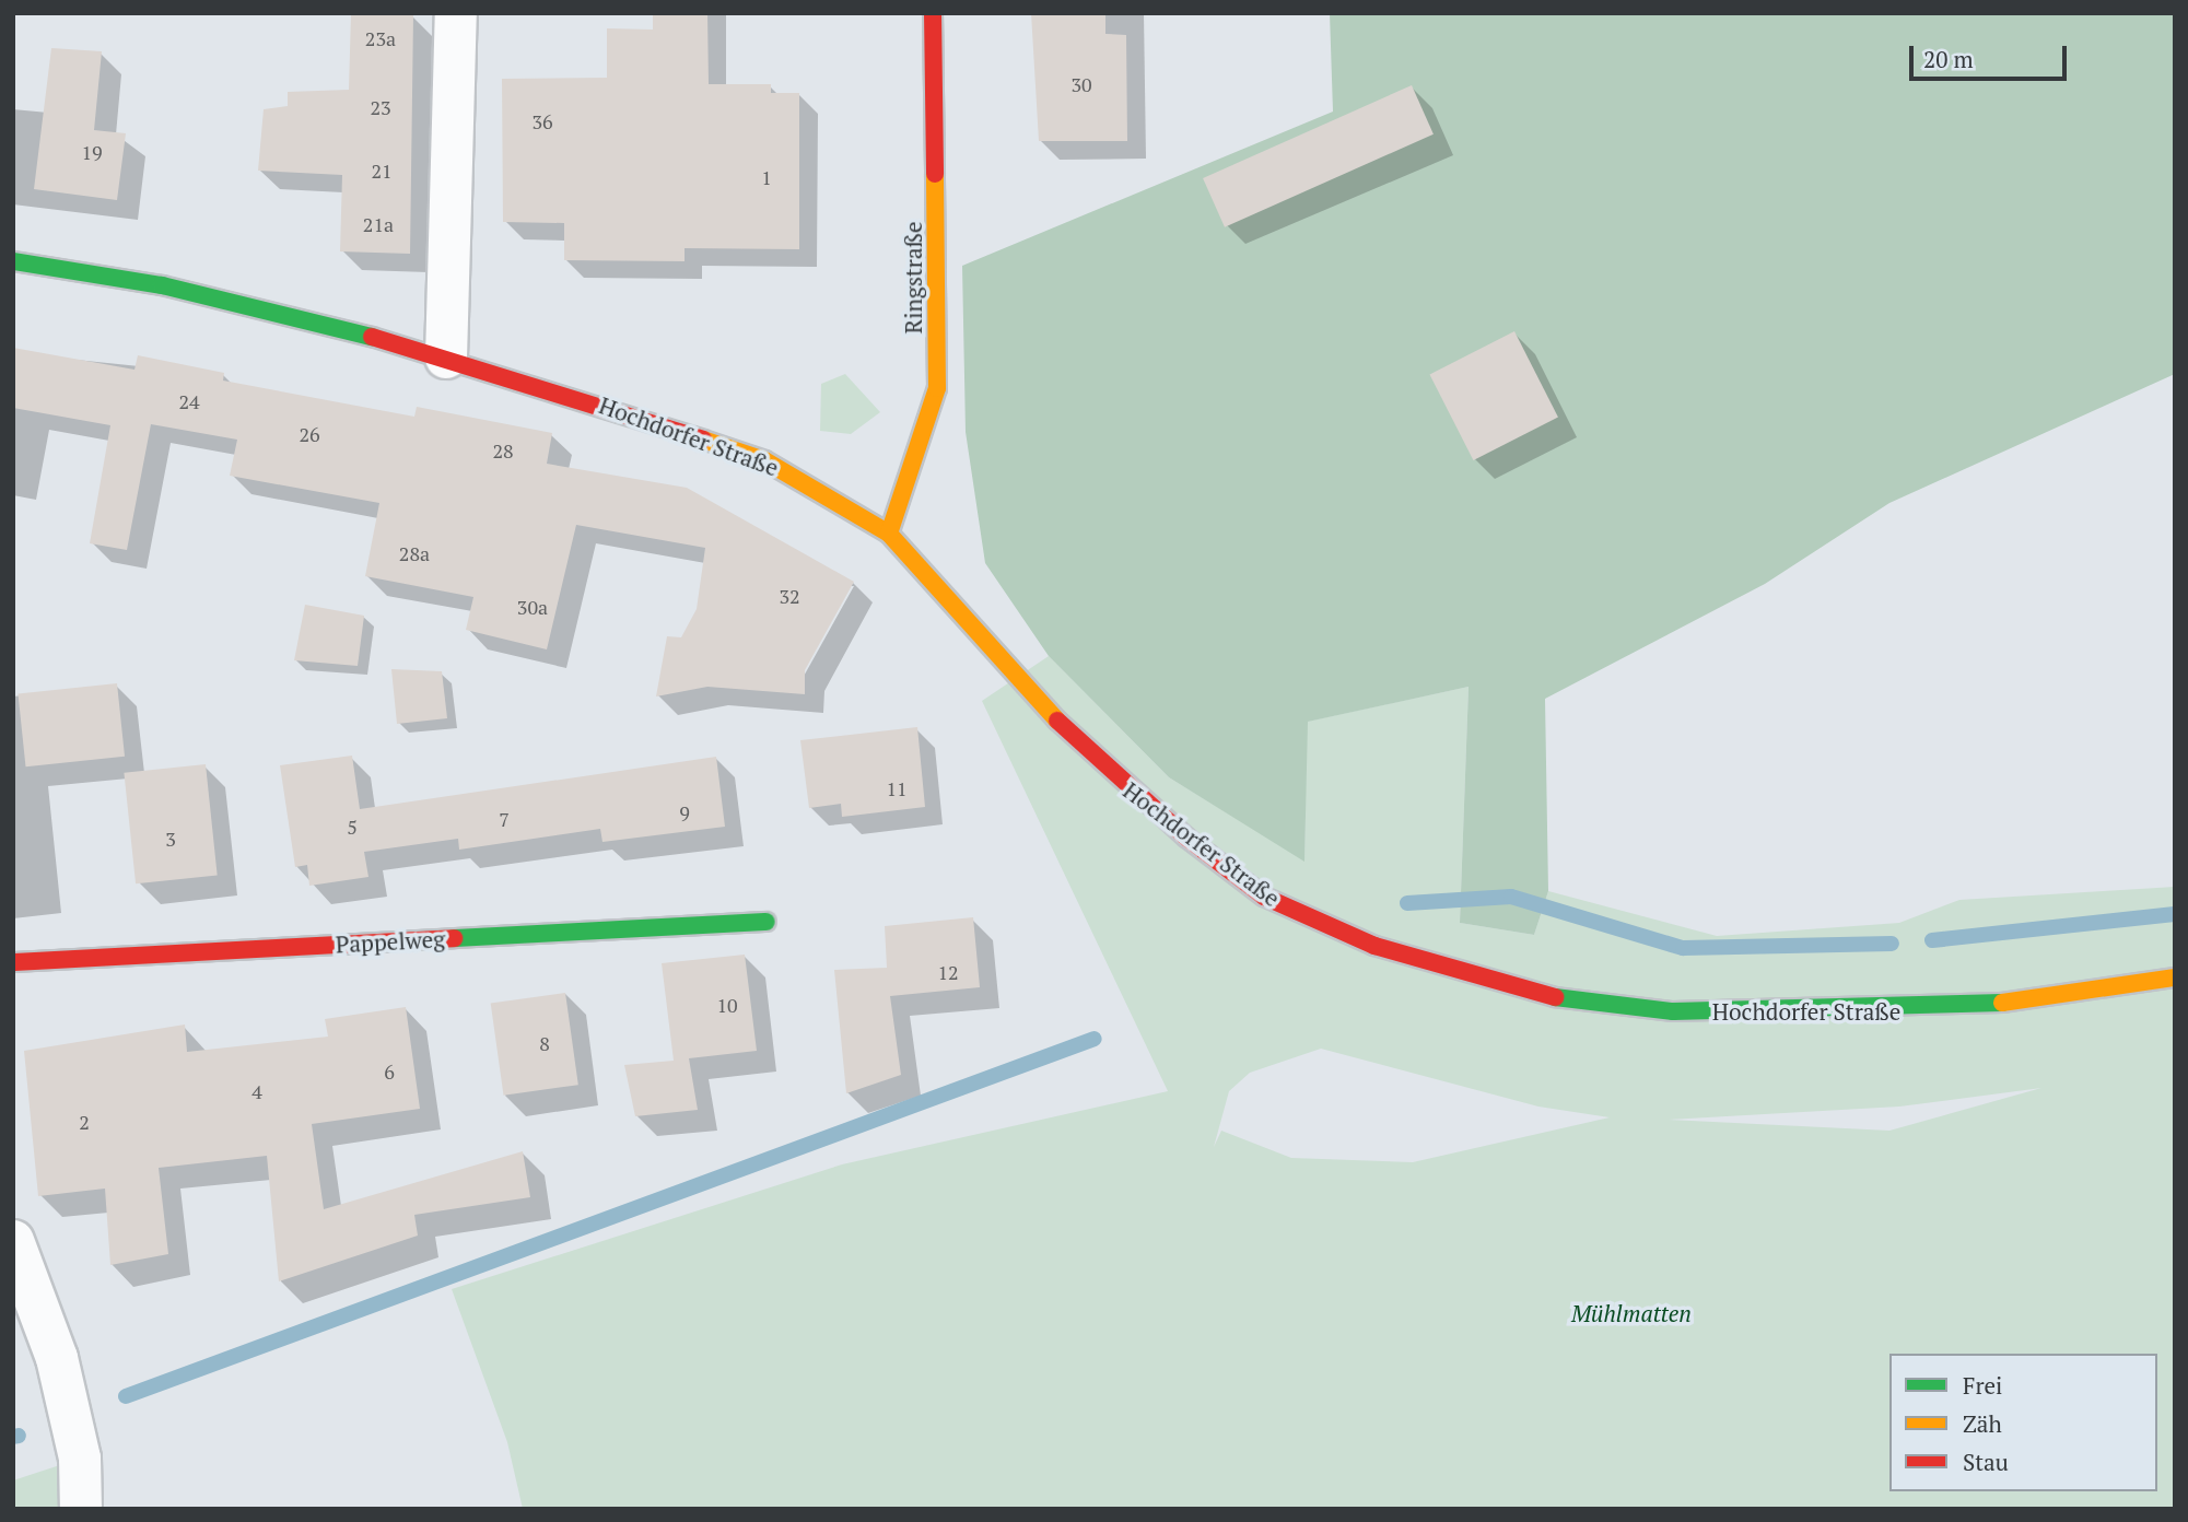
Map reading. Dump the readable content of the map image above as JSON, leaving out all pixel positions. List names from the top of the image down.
{
  "streets": {
    "street": ["Ringstraße", "Hochdorfer Straße", "Pappelweg"]
  },
  "crossings": [
    ["Ringstraße", "Hochdorfer Straße"]
  ],
  "parks": ["Mühlmatten"],
  "house_numbers": [
    "23a",
    "30",
    "23",
    "36",
    "19",
    "21",
    "1",
    "21a",
    "24",
    "26",
    "28",
    "28a",
    "32",
    "30a",
    "11",
    "9",
    "7",
    "5",
    "3",
    "12",
    "10",
    "8",
    "6",
    "4",
    "2"
  ],
  "legend": ["Frei", "Zäh", "Stau"],
  "scale_bar": "20 m"
}
